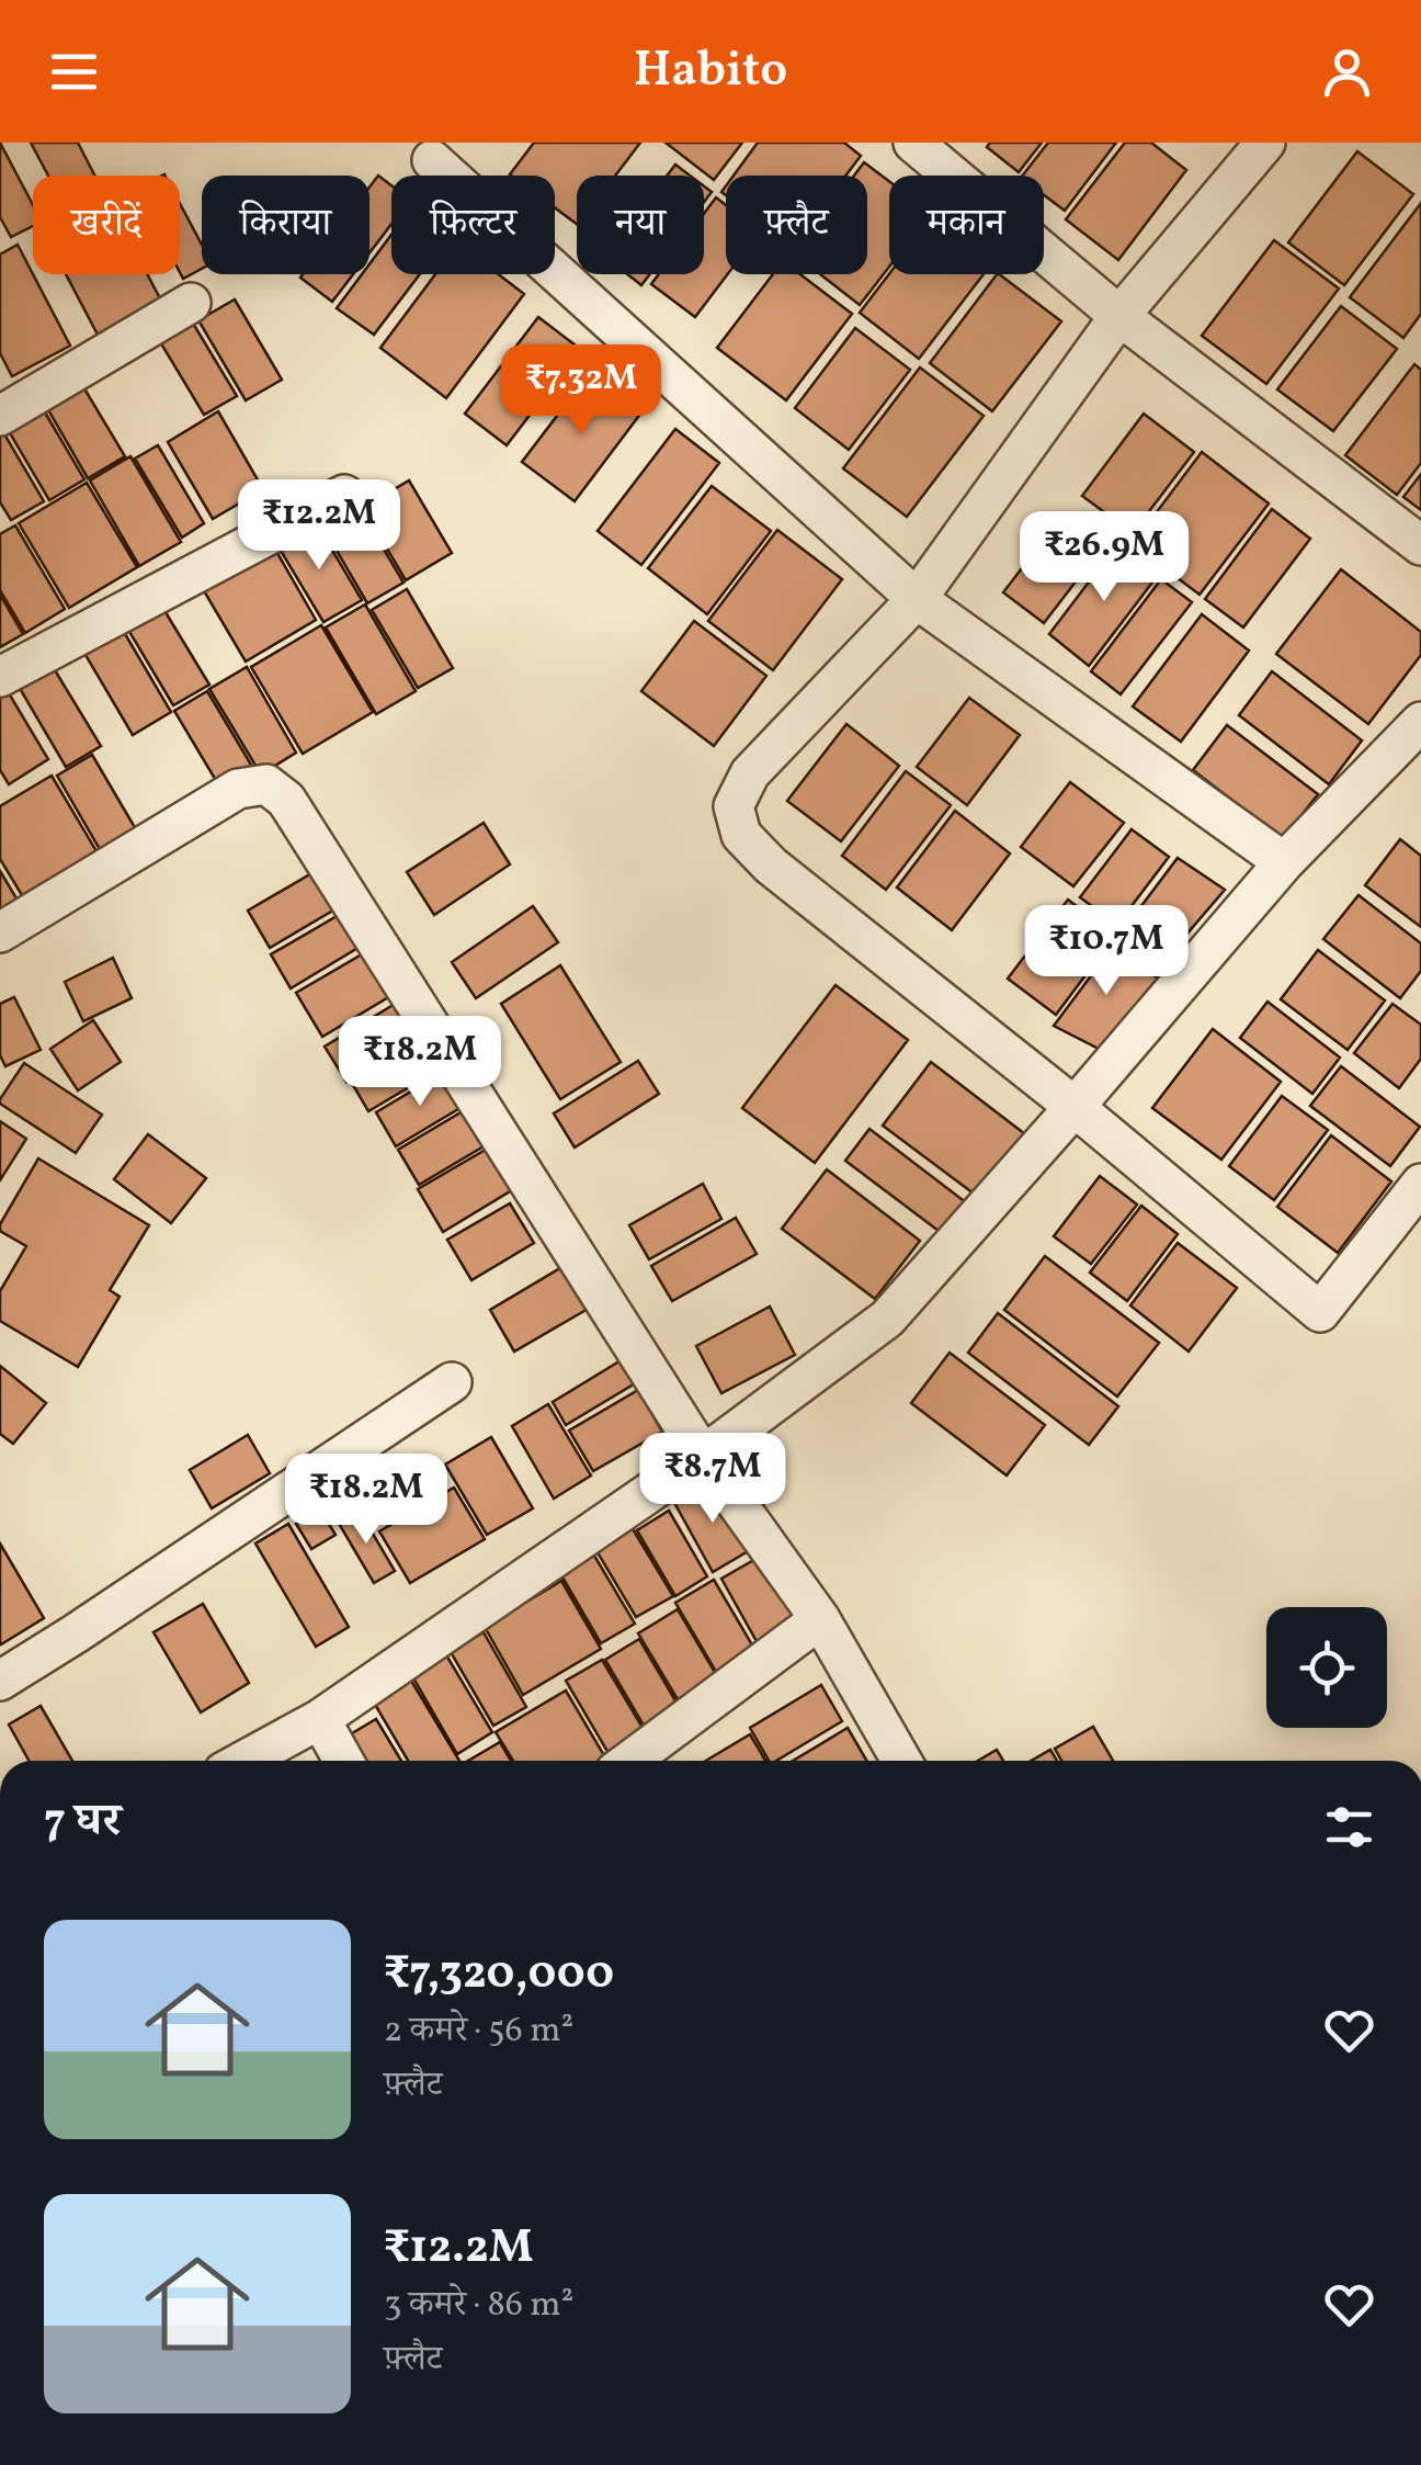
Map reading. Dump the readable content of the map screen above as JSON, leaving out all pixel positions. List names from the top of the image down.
{
  "page": {
    "header": "Habito",
    "chip": [
      "खरीदें",
      "किराया",
      "फ़िल्टर",
      "नया",
      "फ़्लैट",
      "मकान"
    ],
    "price": [
      "₹7.32M",
      "₹12.2M",
      "₹26.9M",
      "₹10.7M",
      "₹18.2M",
      "₹8.7M",
      "₹18.2M"
    ],
    "heading": "7 घर",
    "list": [
      {
        "name": "₹7,320,000",
        "note": "2 कमरे · 56 m² · फ़्लैट"
      },
      {
        "name": "₹12.2M",
        "note": "3 कमरे · 86 m² · फ़्लैट"
      }
    ]
  }
}
